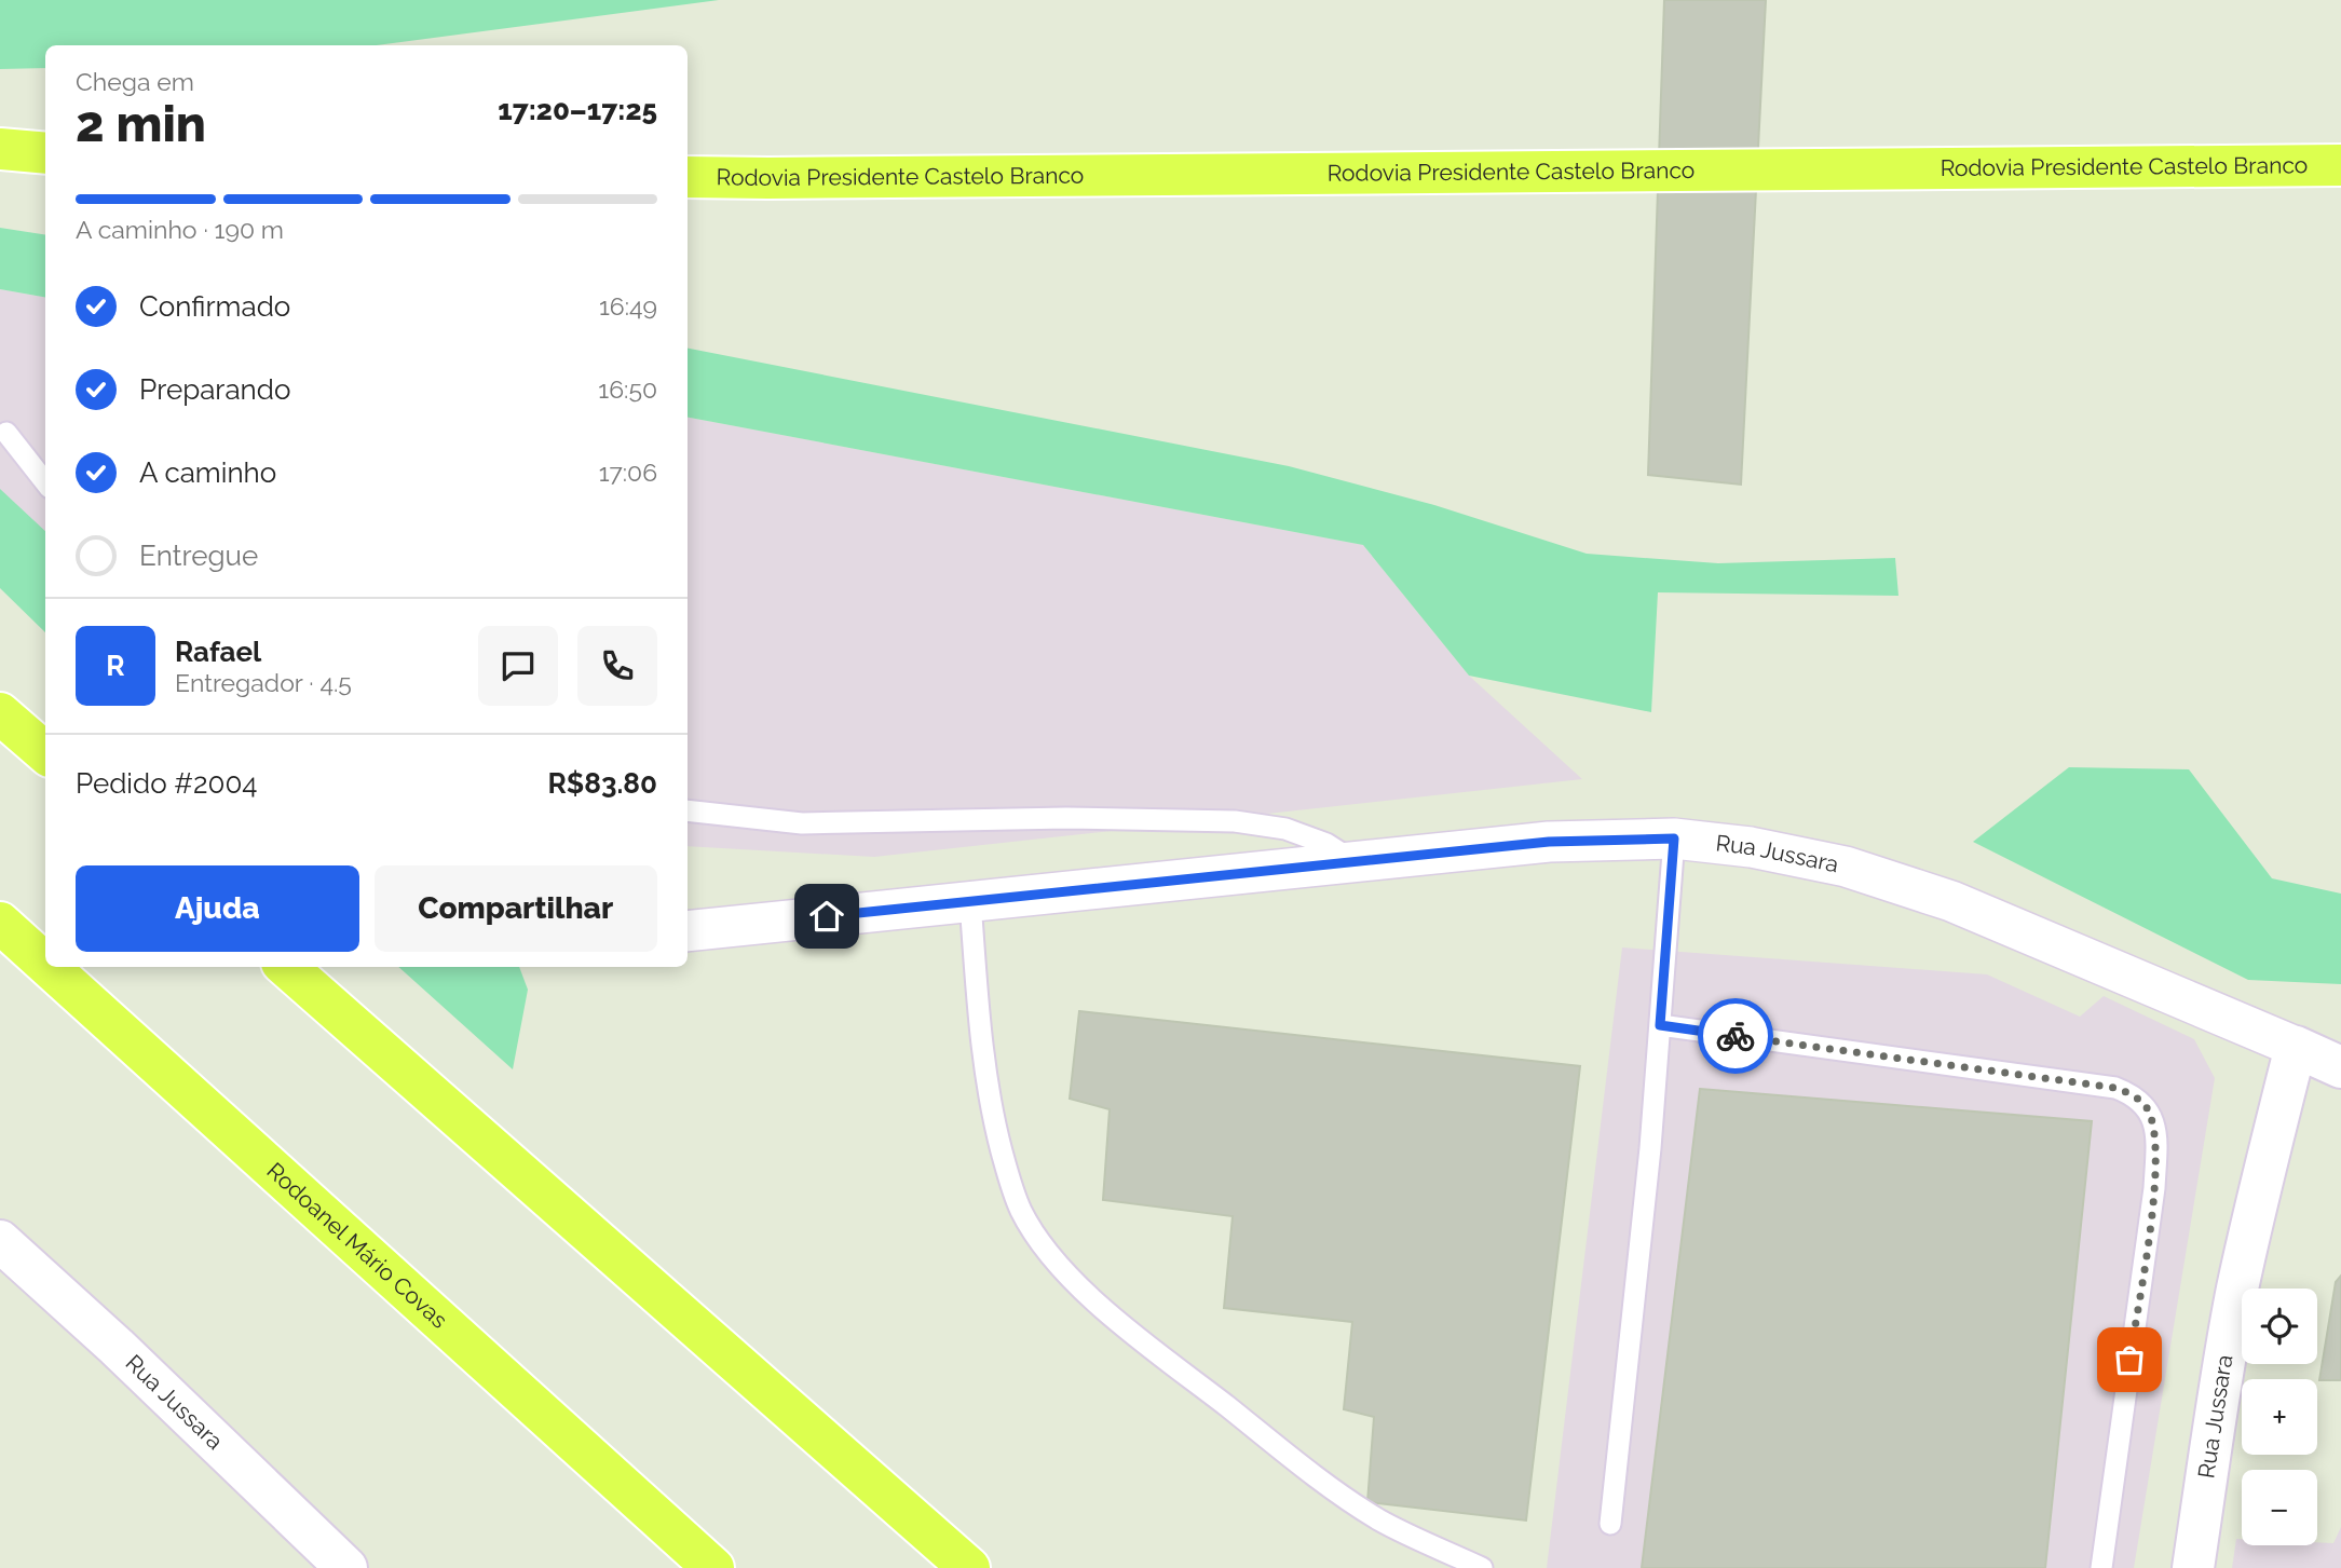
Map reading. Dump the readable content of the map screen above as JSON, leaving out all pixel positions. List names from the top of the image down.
{
  "streets": {
    "highway": ["Rodovia Presidente Castelo Branco", "Rodoanel Mário Covas"],
    "main road": ["Rua Jussara"]
  },
  "page": {
    "heading": ["2 min", "Chega em", "17:20–17:25"],
    "panel": [
      "Rafael",
      "Entregador · 4.5",
      "Pedido #2004",
      "R$83.80"
    ],
    "bar": "A caminho · 190 m",
    "list": [
      ["Confirmado", "16:49"],
      ["Preparando", "16:50"],
      ["A caminho", "17:06"],
      "Entregue"
    ],
    "round": "R",
    "buttons": ["Ajuda", "Compartilhar"],
    "map_buttons": ["+", "−"]
  }
}
